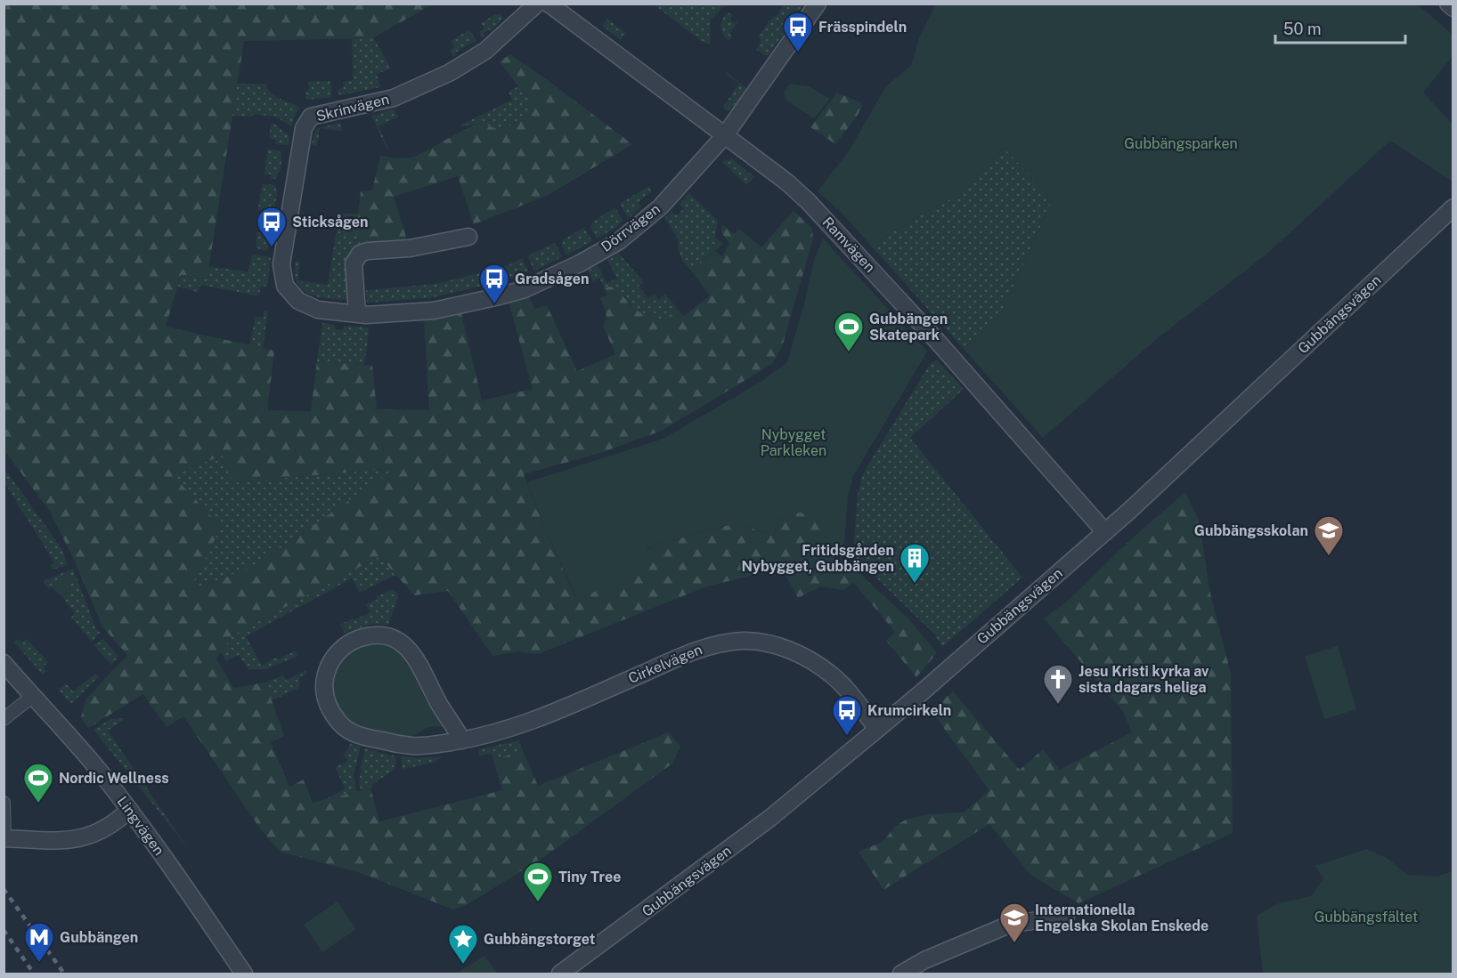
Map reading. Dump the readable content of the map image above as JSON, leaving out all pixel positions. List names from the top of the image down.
{
  "streets": {
    "street": [
      "Skrinvägen",
      "Dörrvägen",
      "Ramvägen",
      "Gubbängsvägen",
      "Cirkelvägen",
      "Lingvägen"
    ]
  },
  "crossings": [
    ["Skrinvägen", "Dörrvägen"],
    ["Dörrvägen", "Ramvägen"],
    ["Ramvägen", "Gubbängsvägen"],
    ["Gubbängsvägen", "Cirkelvägen"]
  ],
  "parks": ["Gubbängsparken", "Nybygget Parkleken", "Gubbängsfältet"],
  "places": {
    "bus stop": [
      "Frässpindeln",
      "Sticksågen",
      "Gradsågen",
      "Krumcirkeln"
    ],
    "sports": ["Gubbängen Skatepark", "Nordic Wellness", "Tiny Tree"],
    "school or university": ["Gubbängsskolan", "Internationella Engelska Skolan Enskede"],
    "building": ["Fritidsgården Nybygget, Gubbängen"],
    "church": ["Jesu Kristi kyrka av sista dagars heliga"],
    "metro station": ["Gubbängen"],
    "place": ["Gubbängstorget"]
  },
  "scale_bar": "50 m"
}
